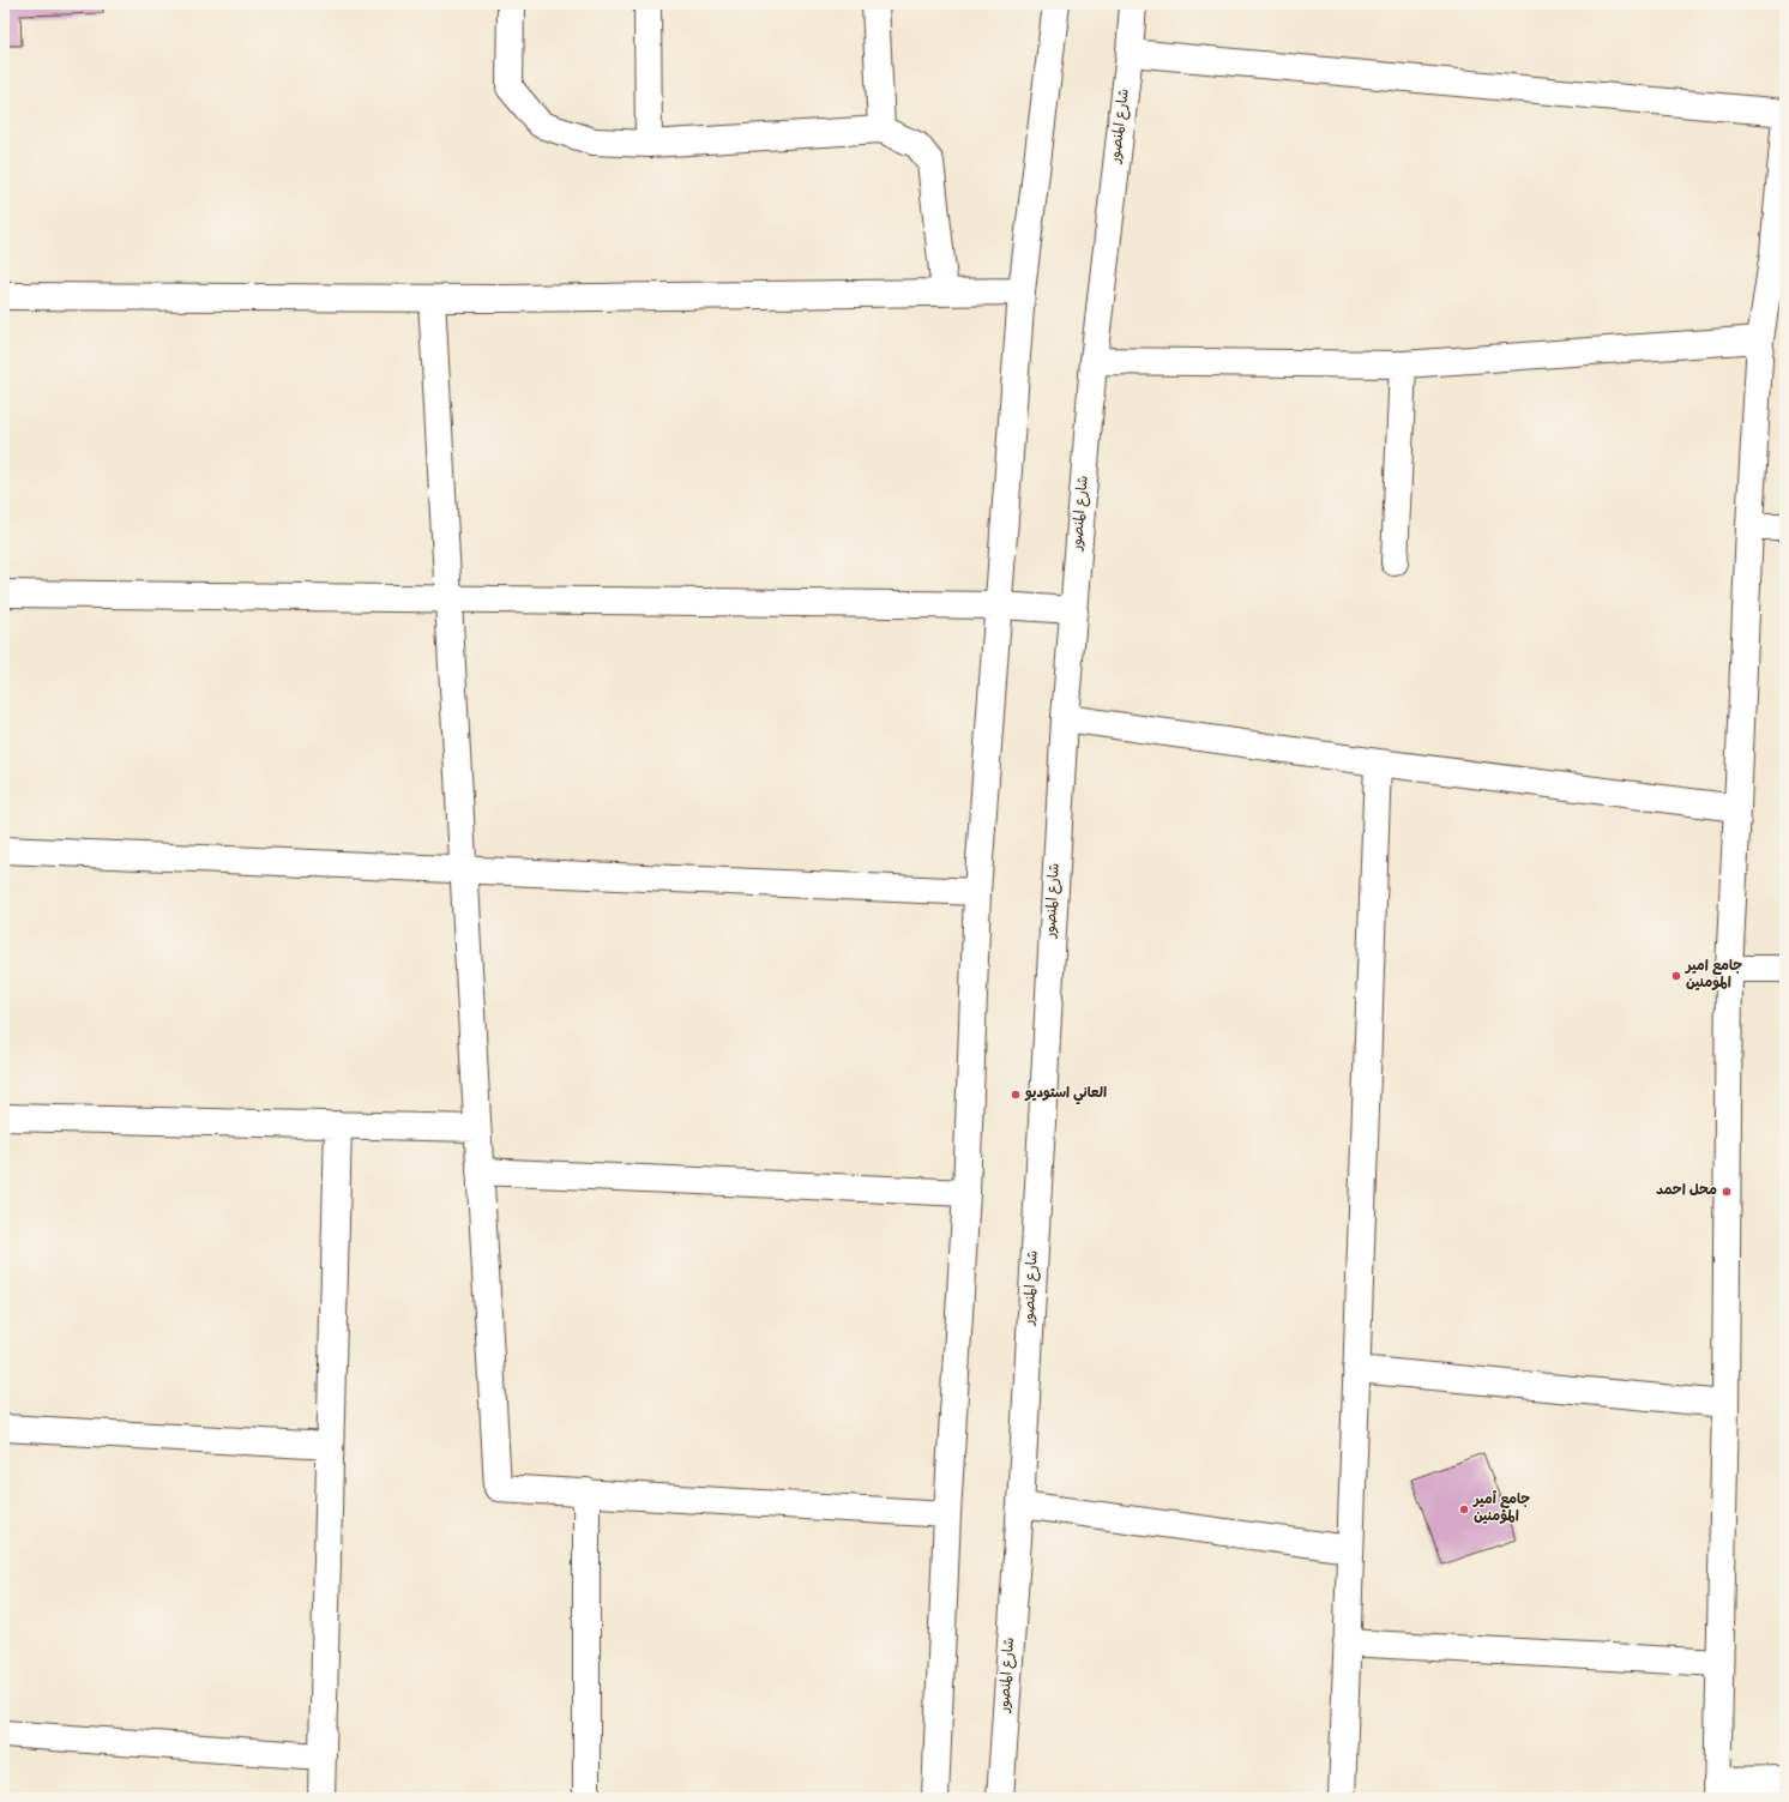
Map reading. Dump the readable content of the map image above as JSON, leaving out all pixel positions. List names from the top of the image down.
{
  "streets": {
    "street": ["شارع المنصور"]
  },
  "places": [
    "جامع امير المومنين",
    "العاني استوديو",
    "محل احمد",
    "جامع أمير المؤمنين"
  ]
}
